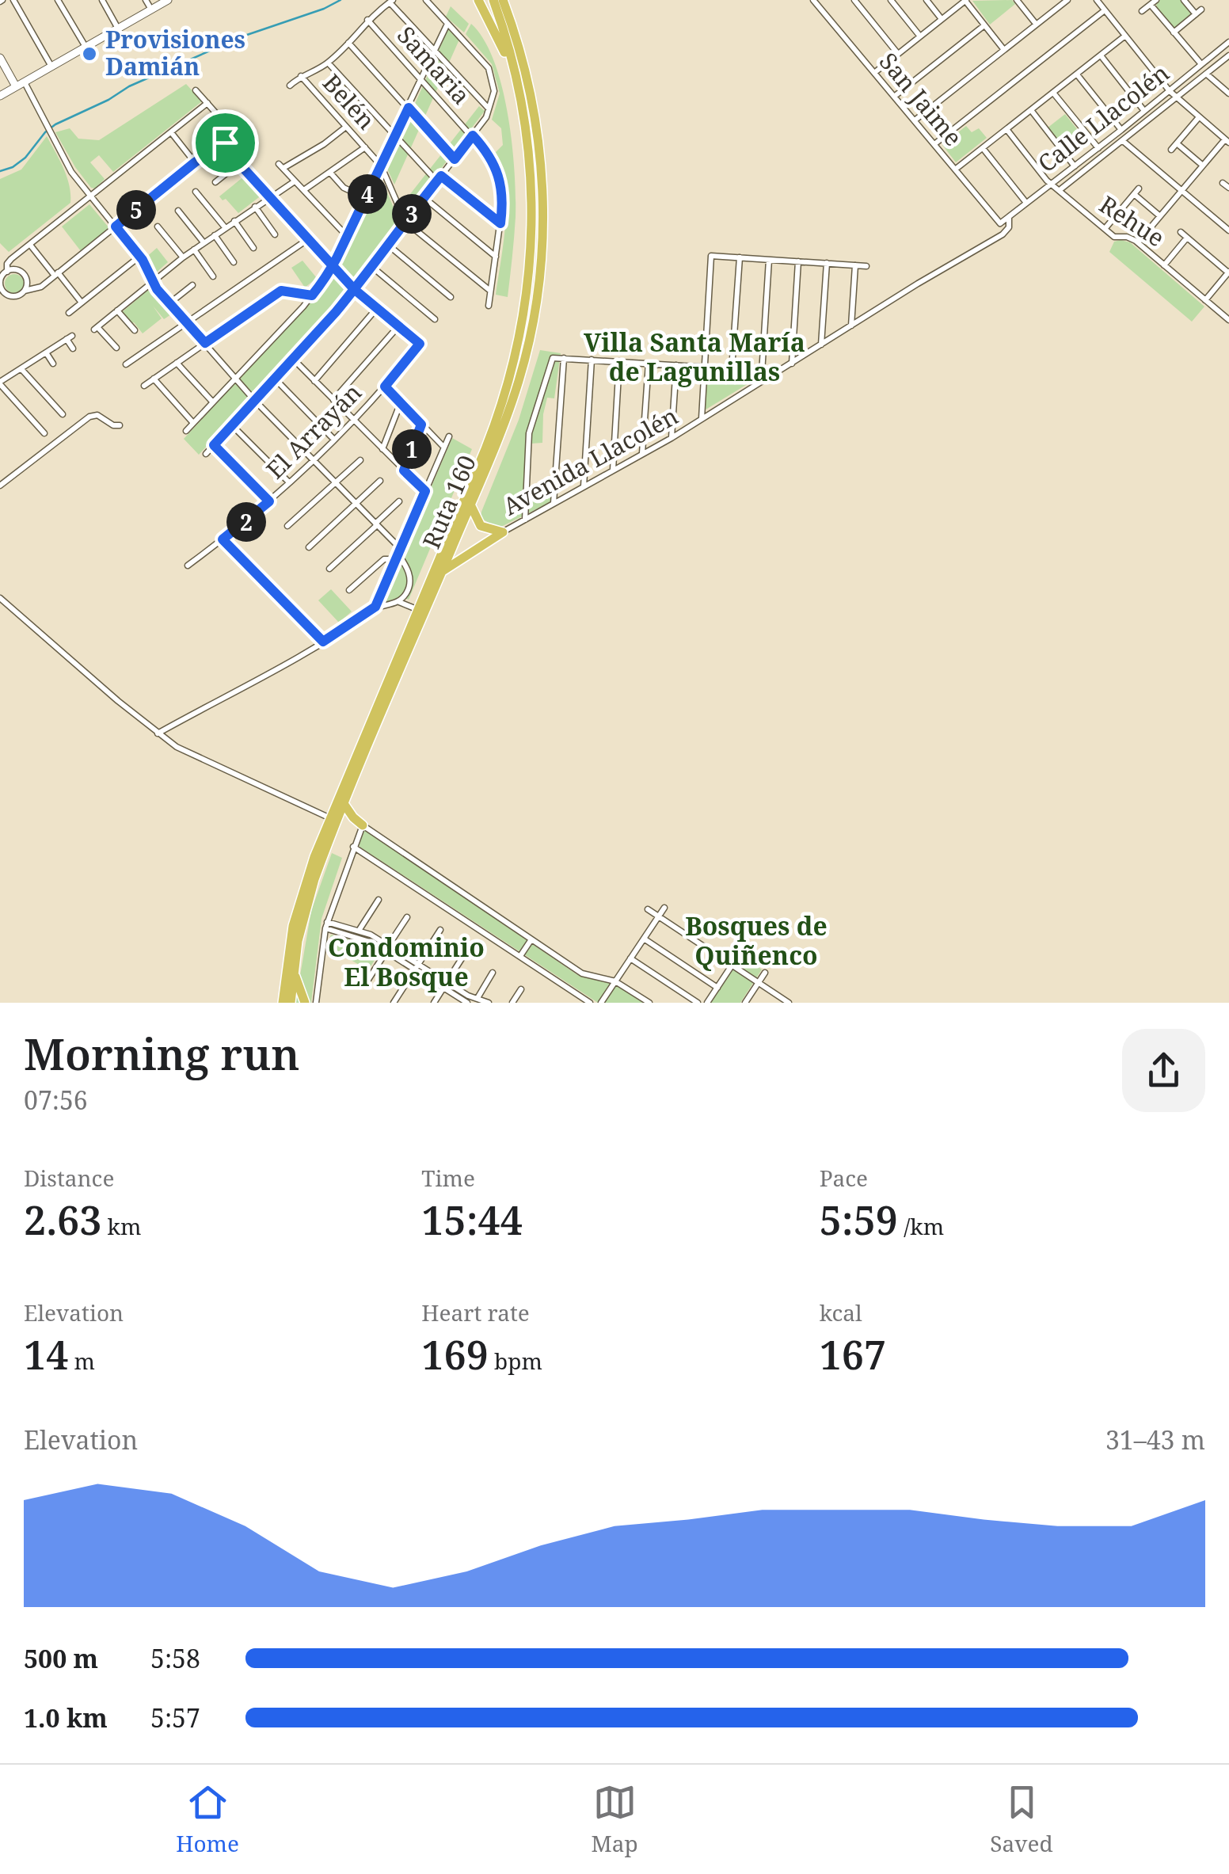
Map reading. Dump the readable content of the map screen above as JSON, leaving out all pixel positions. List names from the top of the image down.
{
  "streets": {
    "highway": ["Ruta 160"],
    "street": [
      "Samaria",
      "San Jaime",
      "Belén",
      "Calle Llacolén",
      "Rehue",
      "El Arrayán",
      "Avenida Llacolén"
    ]
  },
  "crossings": [
    ["Samaria", "Belén"],
    ["San Jaime", "Calle Llacolén"],
    ["Calle Llacolén", "Rehue"],
    ["Calle Llacolén", "Avenida Llacolén"]
  ],
  "districts": ["Villa Santa María de Lagunillas", "Bosques de Quiñenco", "Condominio El Bosque"],
  "places": ["Provisiones Damián"],
  "page": {
    "pins": [
      "4",
      "5",
      "3",
      "1",
      "2"
    ],
    "heading": ["Morning run", "07:56"],
    "stats": [
      ["Distance", "2.63 km"],
      ["Time", "15:44"],
      ["Pace", "5:59 /km"],
      ["Elevation", "14 m"],
      ["Heart rate", "169 bpm"],
      ["kcal", "167"]
    ],
    "chart": ["Elevation", "31–43 m"],
    "list": [
      {
        "name": "500 m",
        "note": "5:58"
      },
      {
        "name": "1.0 km",
        "note": "5:57"
      }
    ],
    "tabs": ["Home", "Map", "Saved"]
  }
}
